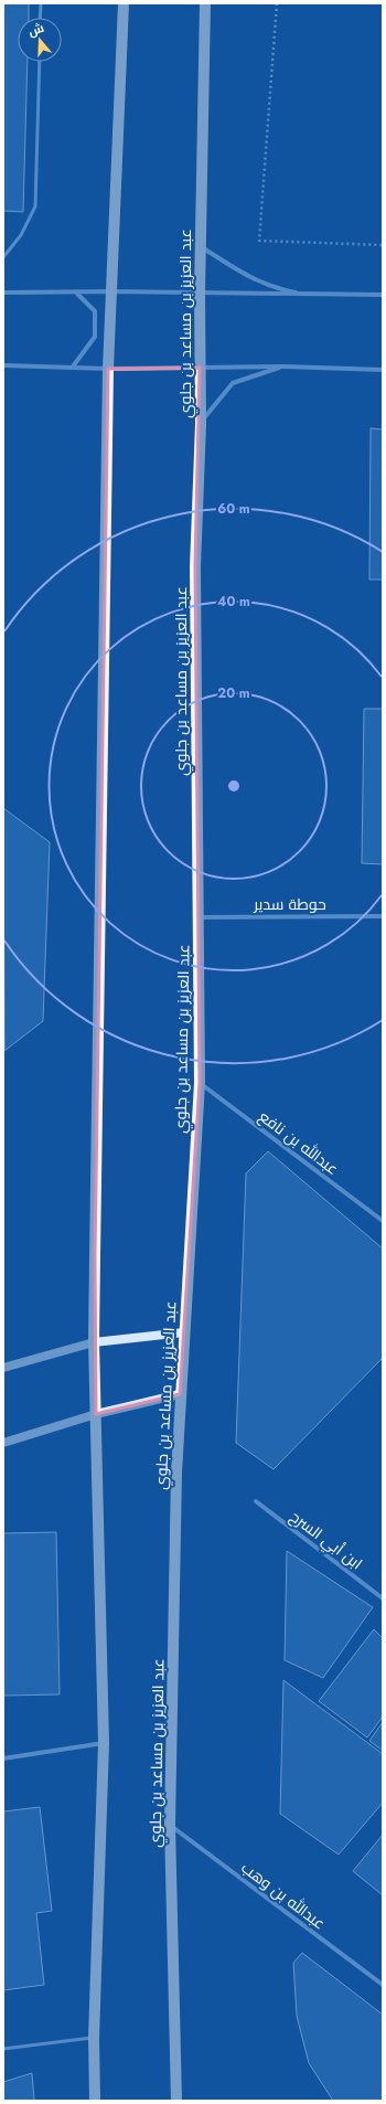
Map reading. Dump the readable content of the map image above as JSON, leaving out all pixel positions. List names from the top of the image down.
{
  "streets": {
    "main road": ["عبد العزيز بن مساعد بن جلوي"],
    "street": [
      "حوطة سدير",
      "عبدالله بن نافع",
      "ابن أبي السرح",
      "عبدالله بن وهب"
    ]
  },
  "crossings": [
    ["عبد العزيز بن مساعد بن جلوي", "حوطة سدير"],
    ["عبد العزيز بن مساعد بن جلوي", "عبدالله بن نافع"],
    ["عبد العزيز بن مساعد بن جلوي", "عبدالله بن وهب"]
  ],
  "north": "top",
  "rings": ["60 m", "40 m", "20 m"]
}
